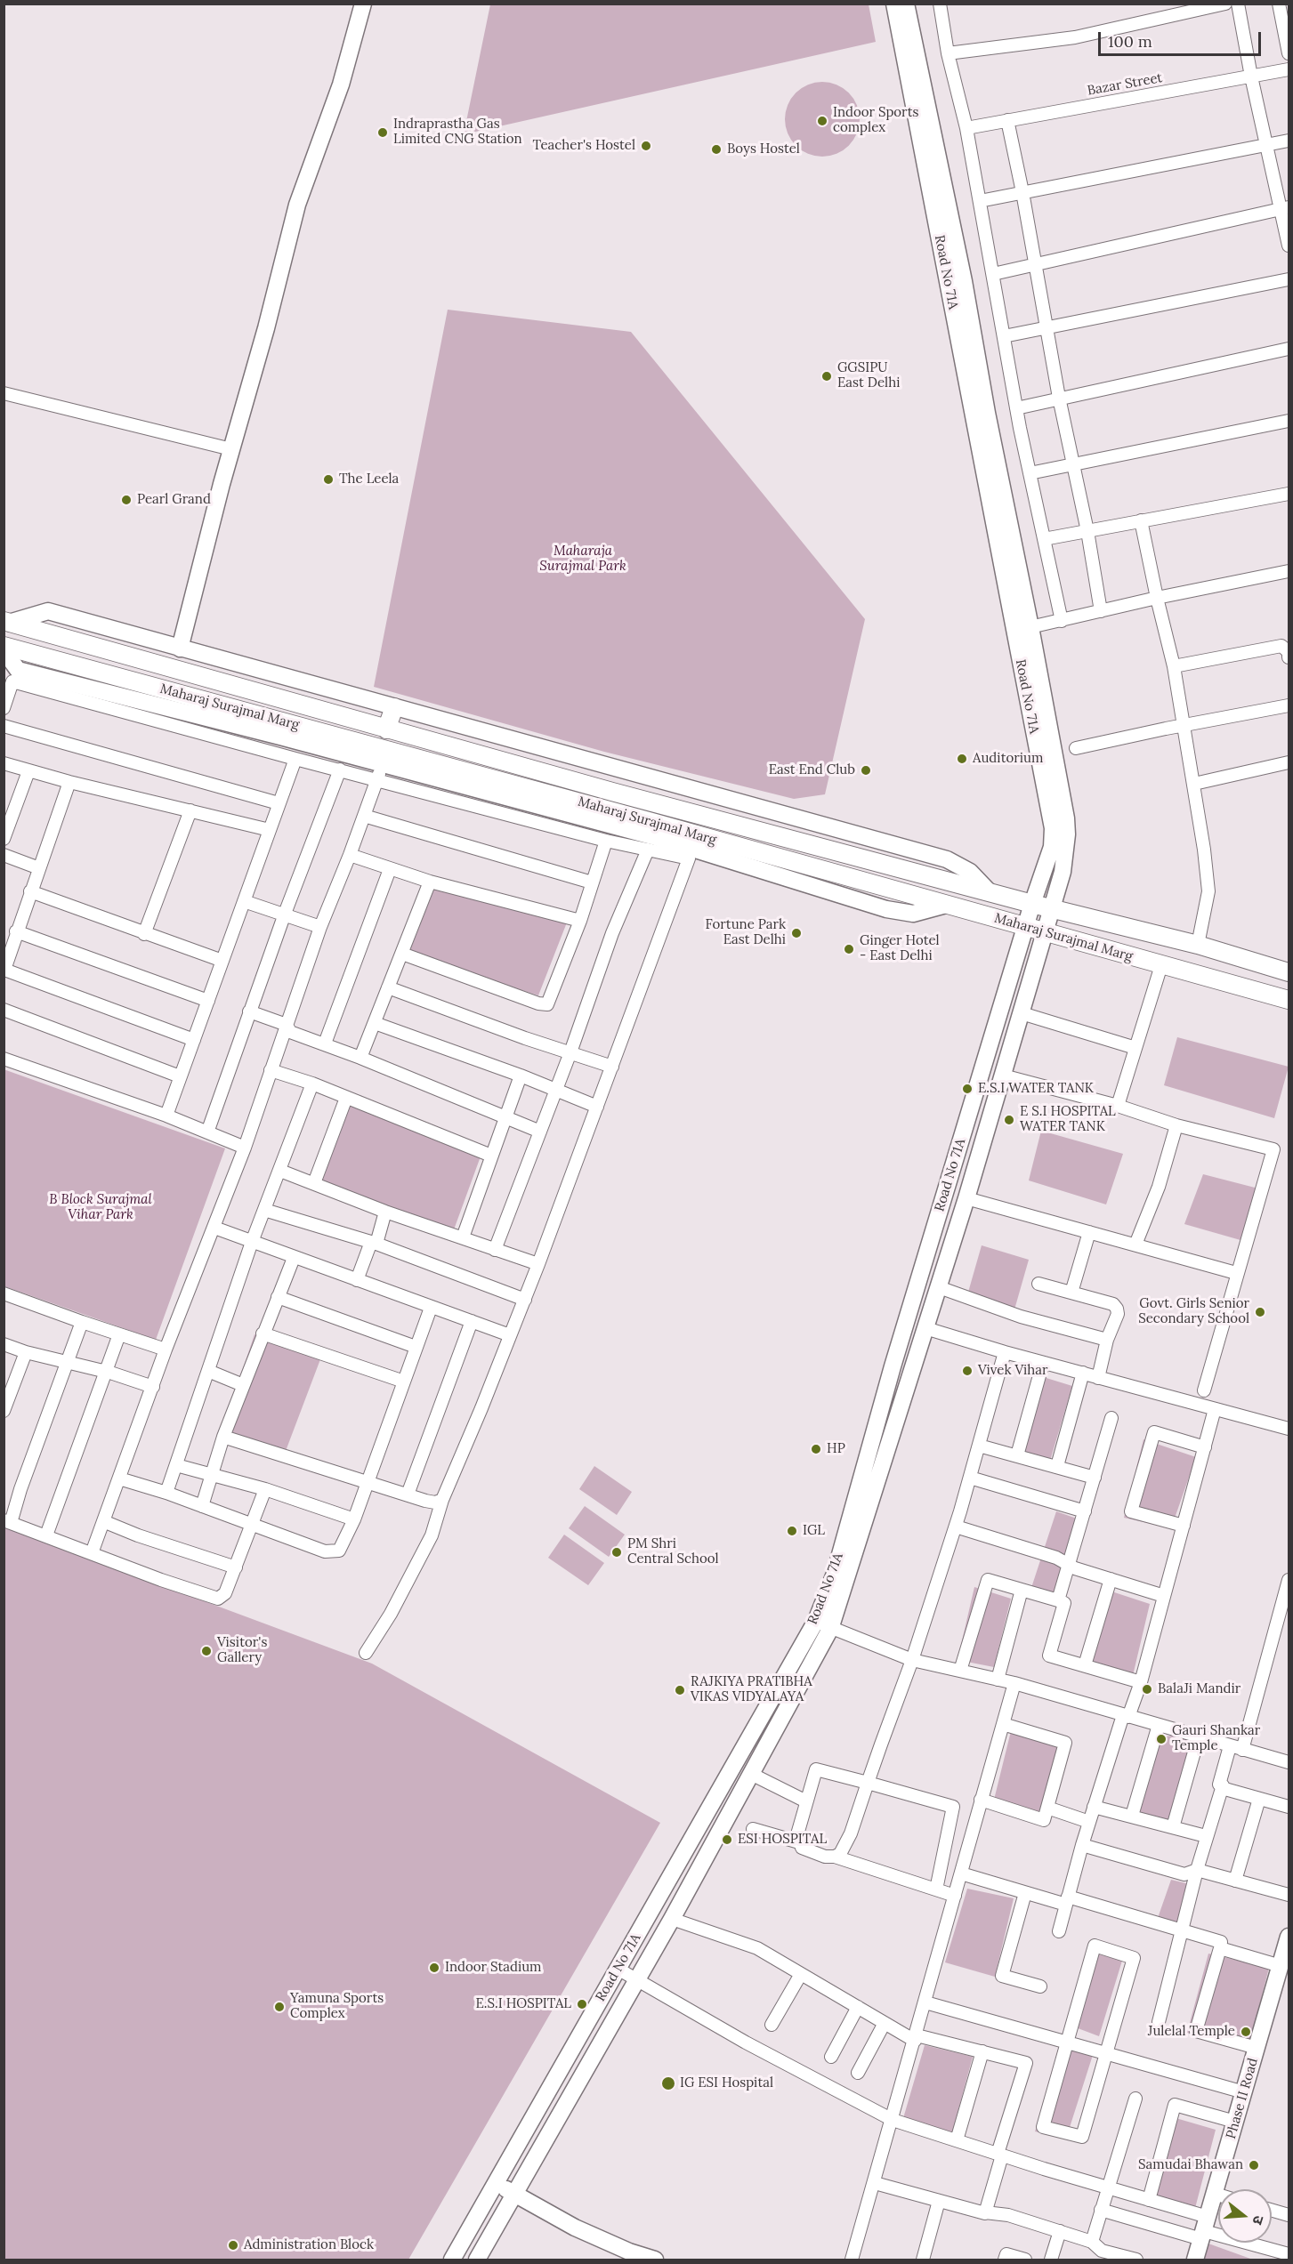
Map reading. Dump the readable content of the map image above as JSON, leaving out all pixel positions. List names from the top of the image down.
{
  "streets": {
    "main road": ["Maharaj Surajmal Marg"],
    "street": ["Bazar Street", "Road No 71A", "Phase II Road"]
  },
  "crossings": [
    ["Road No 71A", "Maharaj Surajmal Marg"]
  ],
  "parks": ["Maharaja Surajmal Park", "B Block Surajmal Vihar Park"],
  "places": [
    "Indoor Sports complex",
    "Indraprastha Gas Limited CNG Station",
    "Teacher's Hostel",
    "Boys Hostel",
    "GGSIPU East Delhi",
    "The Leela",
    "Pearl Grand",
    "Auditorium",
    "East End Club",
    "Fortune Park East Delhi",
    "Ginger Hotel - East Delhi",
    "E.S.I WATER TANK",
    "E S.I HOSPITAL WATER TANK",
    "Govt. Girls Senior Secondary School",
    "Vivek Vihar",
    "HP",
    "IGL",
    "PM Shri Central School",
    "Visitor's Gallery",
    "BalaJi Mandir",
    "RAJKIYA PRATIBHA VIKAS VIDYALAYA",
    "Gauri Shankar Temple",
    "ESI HOSPITAL",
    "Indoor Stadium",
    "E.S.I HOSPITAL",
    "Yamuna Sports Complex",
    "Julelal Temple",
    "IG ESI Hospital",
    "Samudai Bhawan",
    "Administration Block"
  ],
  "scale_bar": "100 m",
  "north": "right"
}
